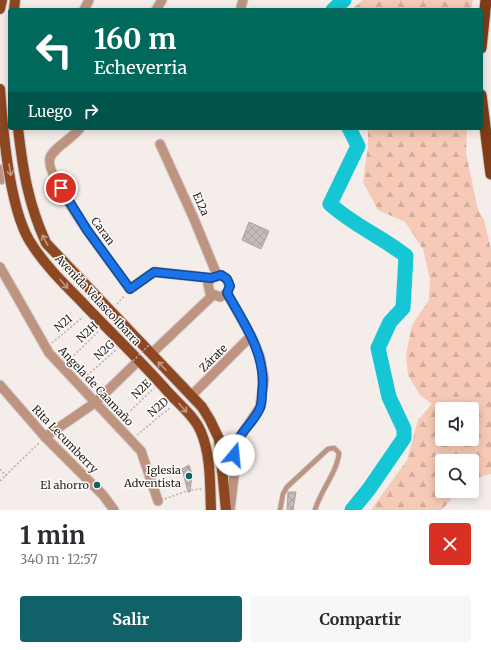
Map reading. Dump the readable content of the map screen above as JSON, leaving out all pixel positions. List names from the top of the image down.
{
  "streets": {
    "main road": ["Avenida Velasco Ibarra"],
    "street": [
      "E12a",
      "Caran",
      "Zárate",
      "Angela de Caamaño",
      "Rita Lecumberry"
    ],
    "path": [
      "N2I",
      "N2H",
      "N2G",
      "N2E",
      "N2D"
    ]
  },
  "crossings": [
    ["Avenida Velasco Ibarra", "N2I"],
    ["Avenida Velasco Ibarra", "N2H"],
    ["Avenida Velasco Ibarra", "N2G"],
    ["Avenida Velasco Ibarra", "Zárate"],
    ["Avenida Velasco Ibarra", "N2E"],
    ["Avenida Velasco Ibarra", "N2D"],
    ["N2I", "Angela de Caamaño"],
    ["N2H", "Angela de Caamaño"],
    ["N2G", "Angela de Caamaño"],
    ["Angela de Caamaño", "N2E"],
    ["Angela de Caamaño", "N2D"]
  ],
  "places": ["Iglesia Adventista", "El ahorro"],
  "page": {
    "turn": ["160 m", "Echeverria"],
    "then": "Luego",
    "heading": ["1 min", "340 m · 12:57"],
    "buttons": ["Salir", "Compartir"]
  }
}
